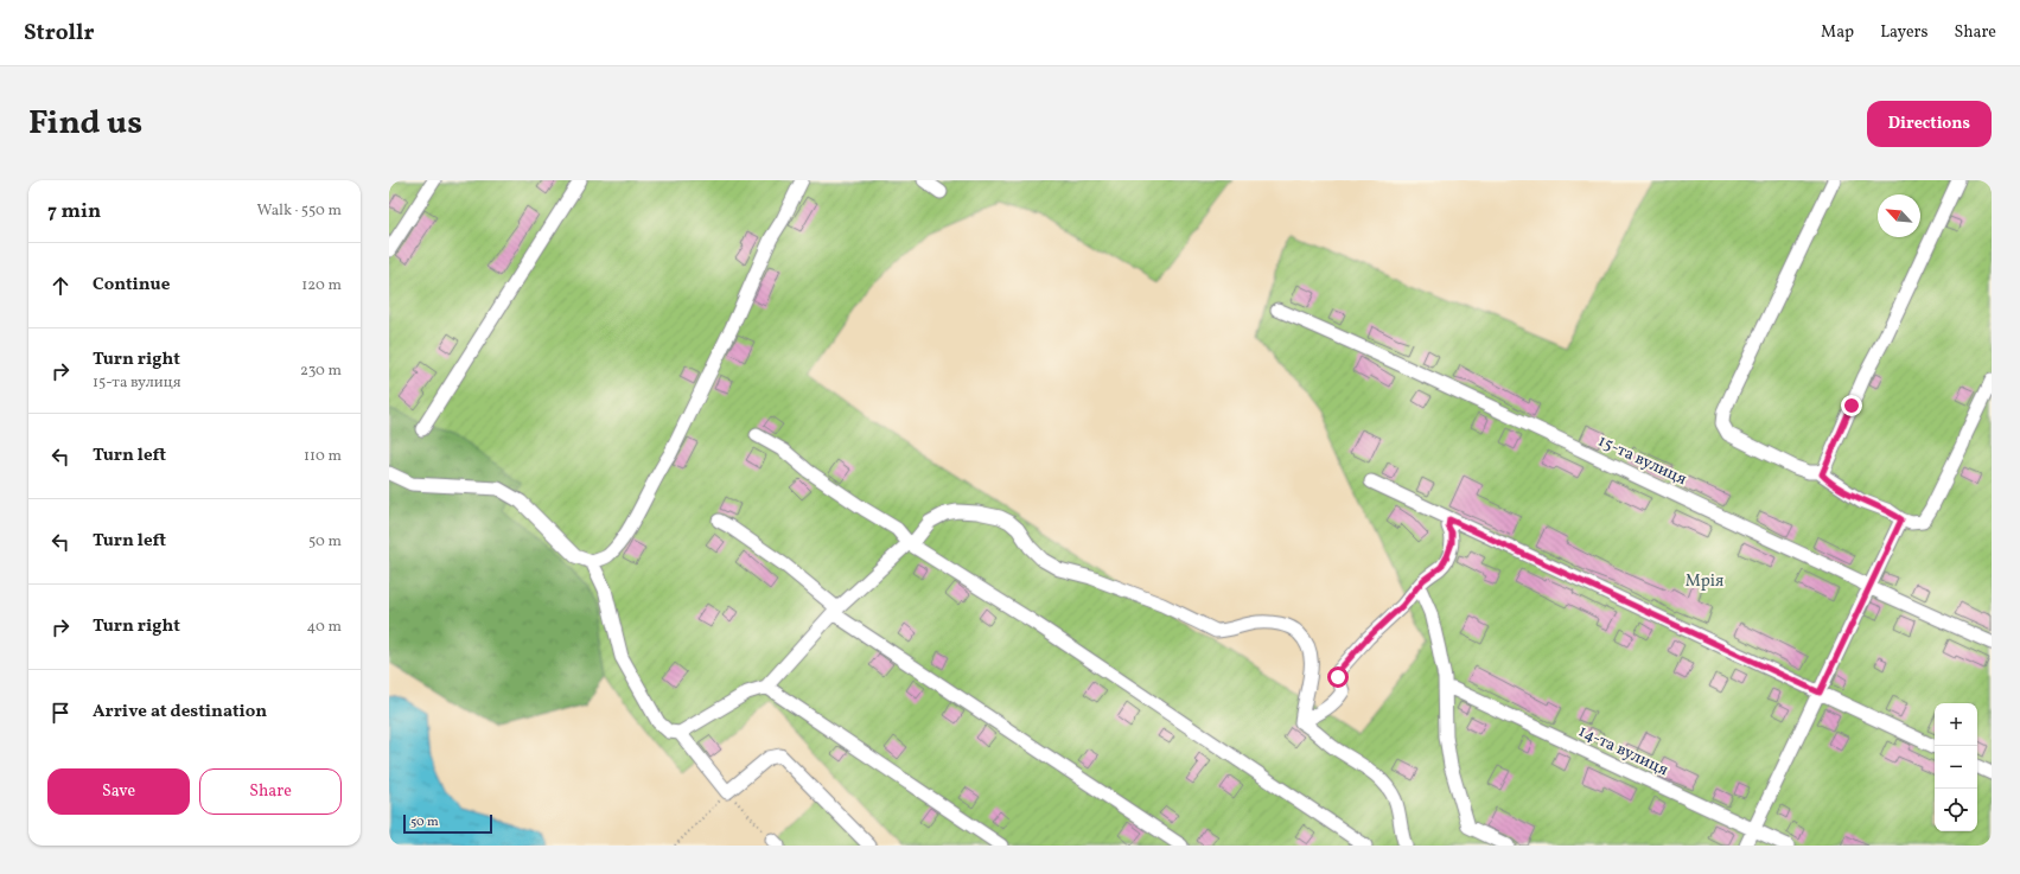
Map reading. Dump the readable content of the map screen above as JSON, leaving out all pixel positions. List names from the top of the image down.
{
  "streets": {
    "street": ["15-та вулиця", "14-та вулиця"]
  },
  "parks": ["Мрія"],
  "scale_bar": "50 m",
  "north": "top left",
  "page": {
    "header": "Strollr",
    "nav": ["Map", "Layers", "Share"],
    "title": "Find us",
    "buttons": [
      "Directions",
      ["Save", "Share"]
    ],
    "heading": ["7 min", "Walk · 550 m"],
    "list": [
      ["Continue", "120 m"],
      ["Turn right", "15-та вулиця", "230 m"],
      ["Turn left", "110 m"],
      ["Turn left", "50 m"],
      ["Turn right", "40 m"],
      "Arrive at destination"
    ],
    "map_buttons": ["+", "−"],
    "scale": "50 m"
  }
}
